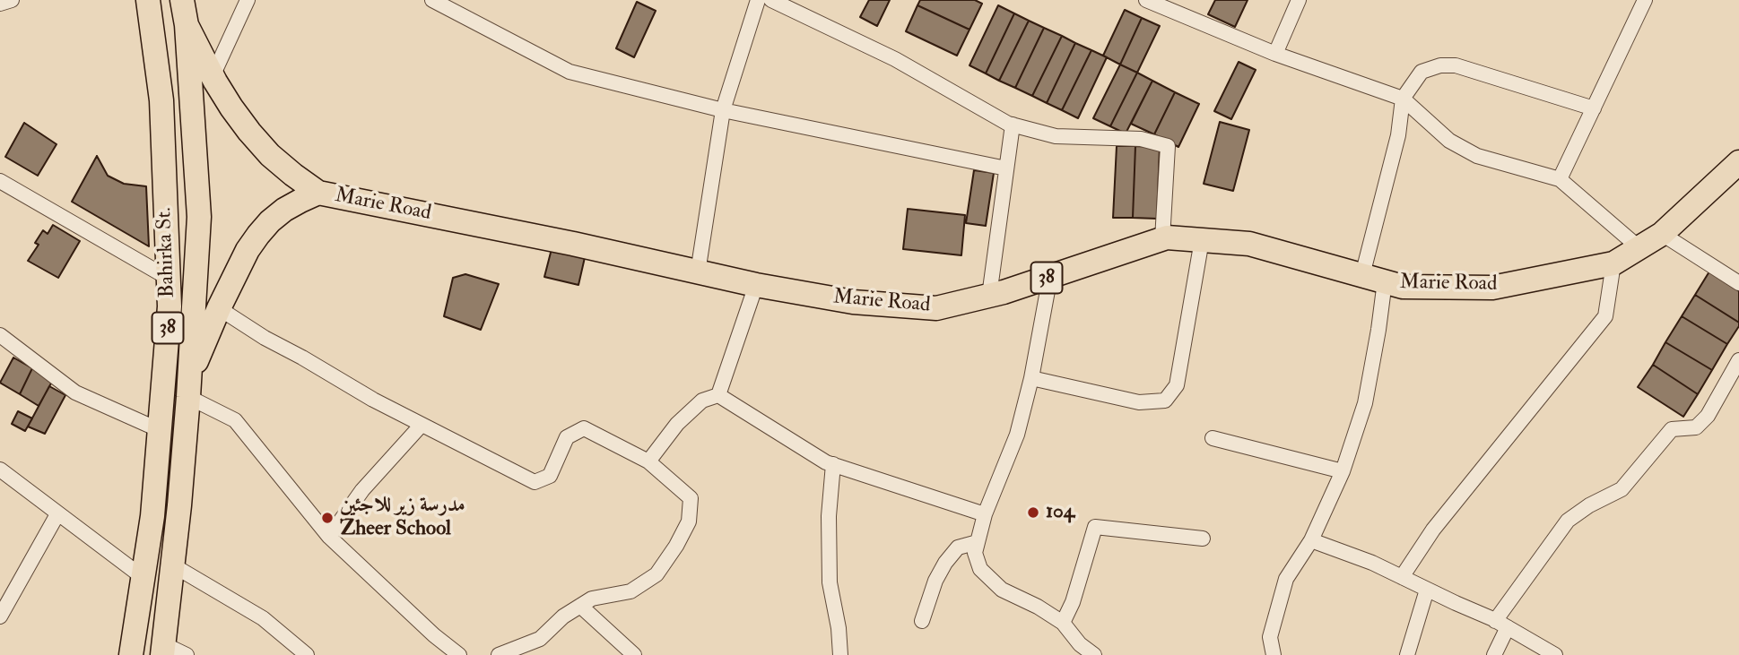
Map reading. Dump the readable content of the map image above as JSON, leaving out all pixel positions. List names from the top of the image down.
{
  "streets": {
    "main road": ["Marie Road", "Bahirka St.", "38"]
  },
  "crossings": [
    ["Marie Road", "38"],
    ["Bahirka St.", "38"]
  ],
  "places": ["104", "مدرسة زير للاجئين Zheer School"]
}
